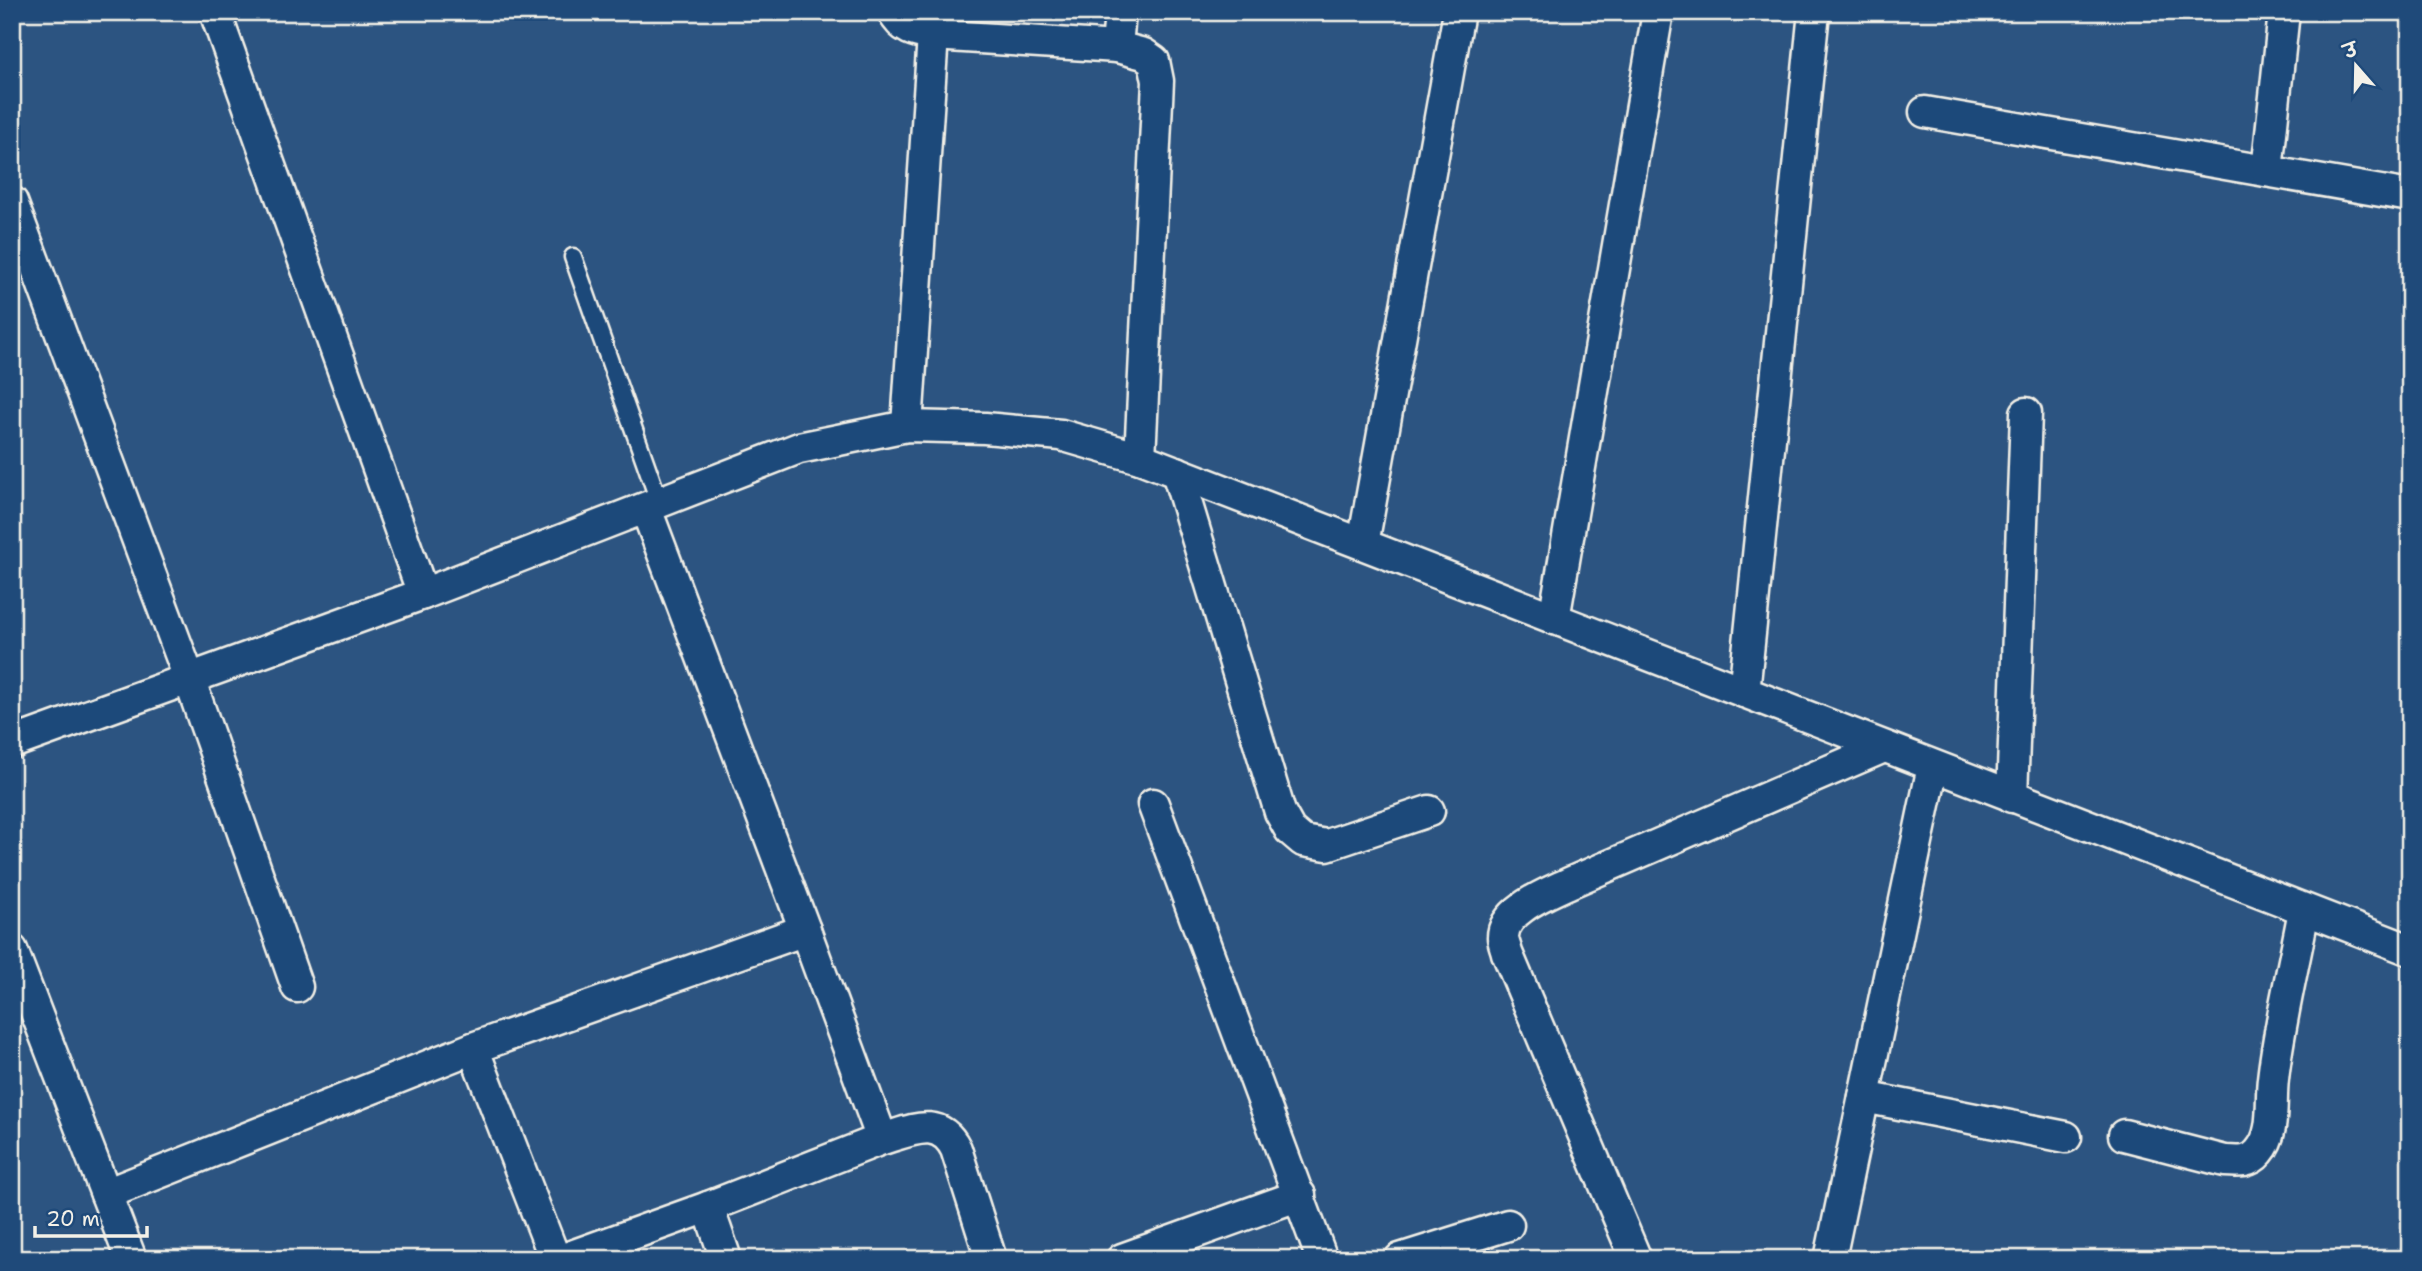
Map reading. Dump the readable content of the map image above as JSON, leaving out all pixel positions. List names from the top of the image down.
{
  "scale_bar": "20 m",
  "north": "top"
}
